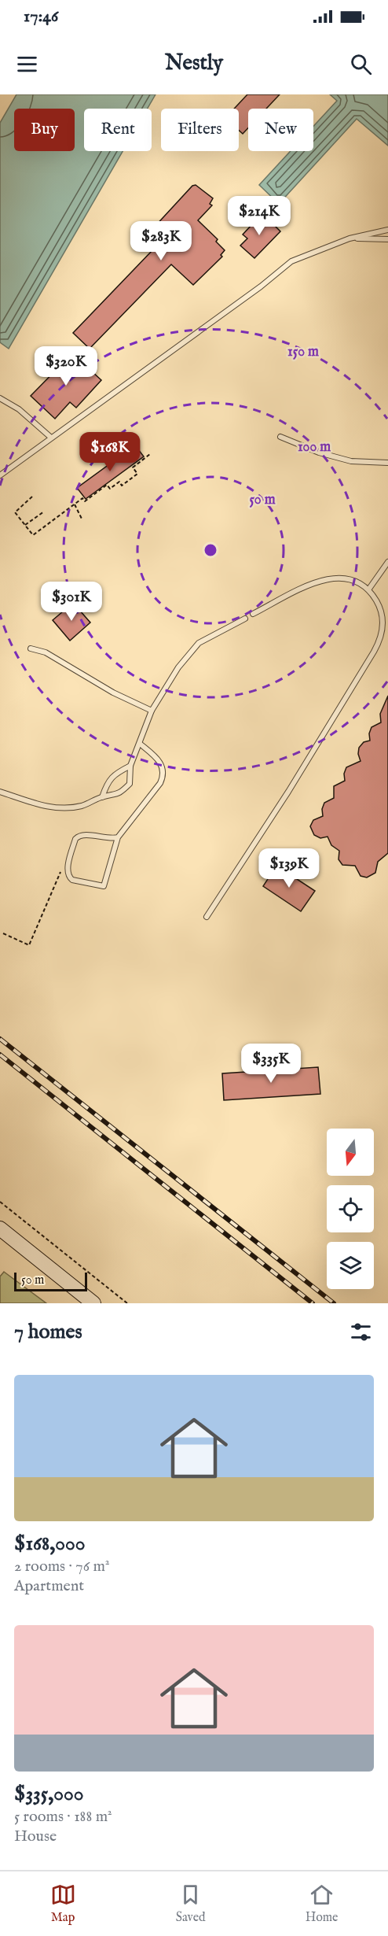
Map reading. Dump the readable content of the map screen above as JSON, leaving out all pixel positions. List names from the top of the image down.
{
  "scale_bar": "50 m",
  "north": "bottom",
  "page": {
    "status": "17:46",
    "header": "Nestly",
    "chip": [
      "Buy",
      "Rent",
      "Filters",
      "New"
    ],
    "price": [
      "$214K",
      "$283K",
      "$320K",
      "$168K",
      "$301K",
      "$139K",
      "$335K"
    ],
    "scale": "50 m",
    "heading": "7 homes",
    "list": [
      {
        "name": "$168,000",
        "note": "2 rooms · 76 m² · Apartment"
      },
      {
        "name": "$335,000",
        "note": "5 rooms · 188 m² · House"
      }
    ],
    "tabs": ["Map", "Saved", "Home"]
  },
  "rings": ["150 m", "100 m", "50 m"]
}
